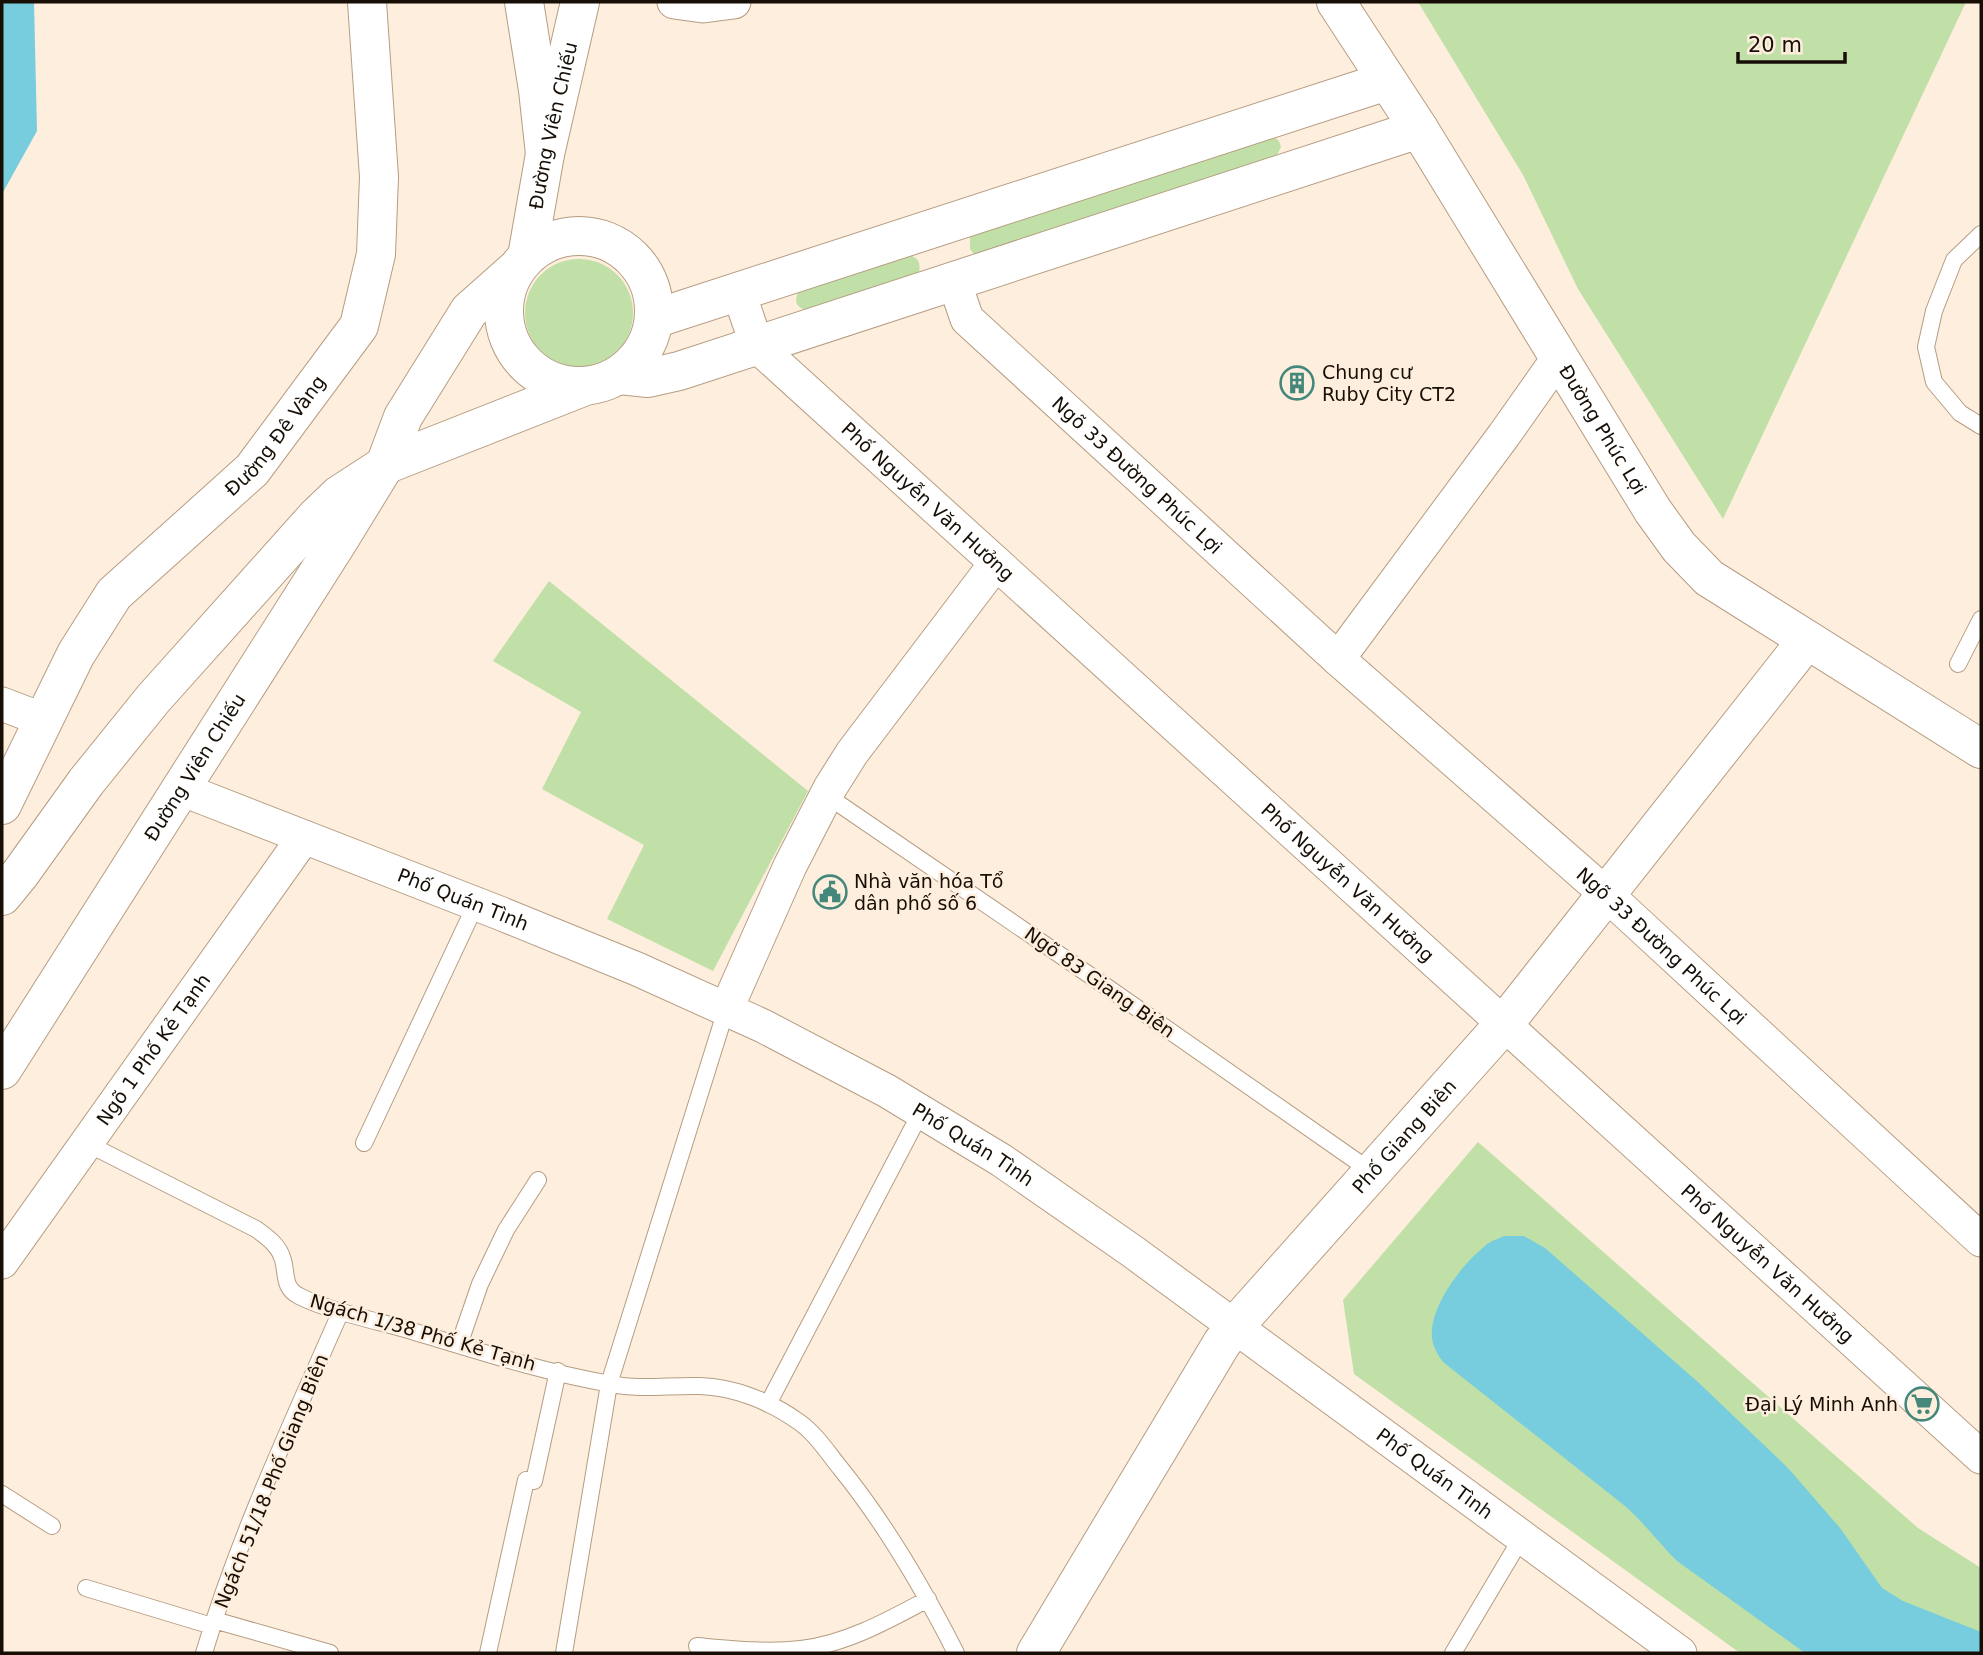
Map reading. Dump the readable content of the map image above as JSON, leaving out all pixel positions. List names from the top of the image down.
{
  "streets": {
    "street": [
      "Đường Viên Chiếu",
      "Đường Phúc Lợi",
      "Đường Đê Vàng",
      "Ngõ 33 Đường Phúc Lợi",
      "Phố Nguyễn Văn Hưởng",
      "Phố Quán Tình",
      "Ngõ 1 Phố Kẻ Tạnh",
      "Phố Giang Biên"
    ],
    "lane": ["Ngõ 83 Giang Biên", "Ngách 1/38 Phố Kẻ Tạnh", "Ngách 51/18 Phố Giang Biên"]
  },
  "crossings": [
    ["Đường Viên Chiếu", "Phố Quán Tình"],
    ["Đường Phúc Lợi", "Phố Giang Biên"],
    ["Ngõ 33 Đường Phúc Lợi", "Phố Giang Biên"],
    ["Phố Nguyễn Văn Hưởng", "Phố Giang Biên"],
    ["Phố Quán Tình", "Ngõ 1 Phố Kẻ Tạnh"],
    ["Phố Quán Tình", "Phố Giang Biên"],
    ["Ngõ 83 Giang Biên", "Phố Giang Biên"],
    ["Ngõ 1 Phố Kẻ Tạnh", "Ngách 1/38 Phố Kẻ Tạnh"],
    ["Ngách 1/38 Phố Kẻ Tạnh", "Ngách 51/18 Phố Giang Biên"]
  ],
  "places": {
    "building": ["Chung cư Ruby City CT2"],
    "public building": ["Nhà văn hóa Tổ dân phố số 6"],
    "supermarket": ["Đại Lý Minh Anh"]
  },
  "scale_bar": "20 m"
}
